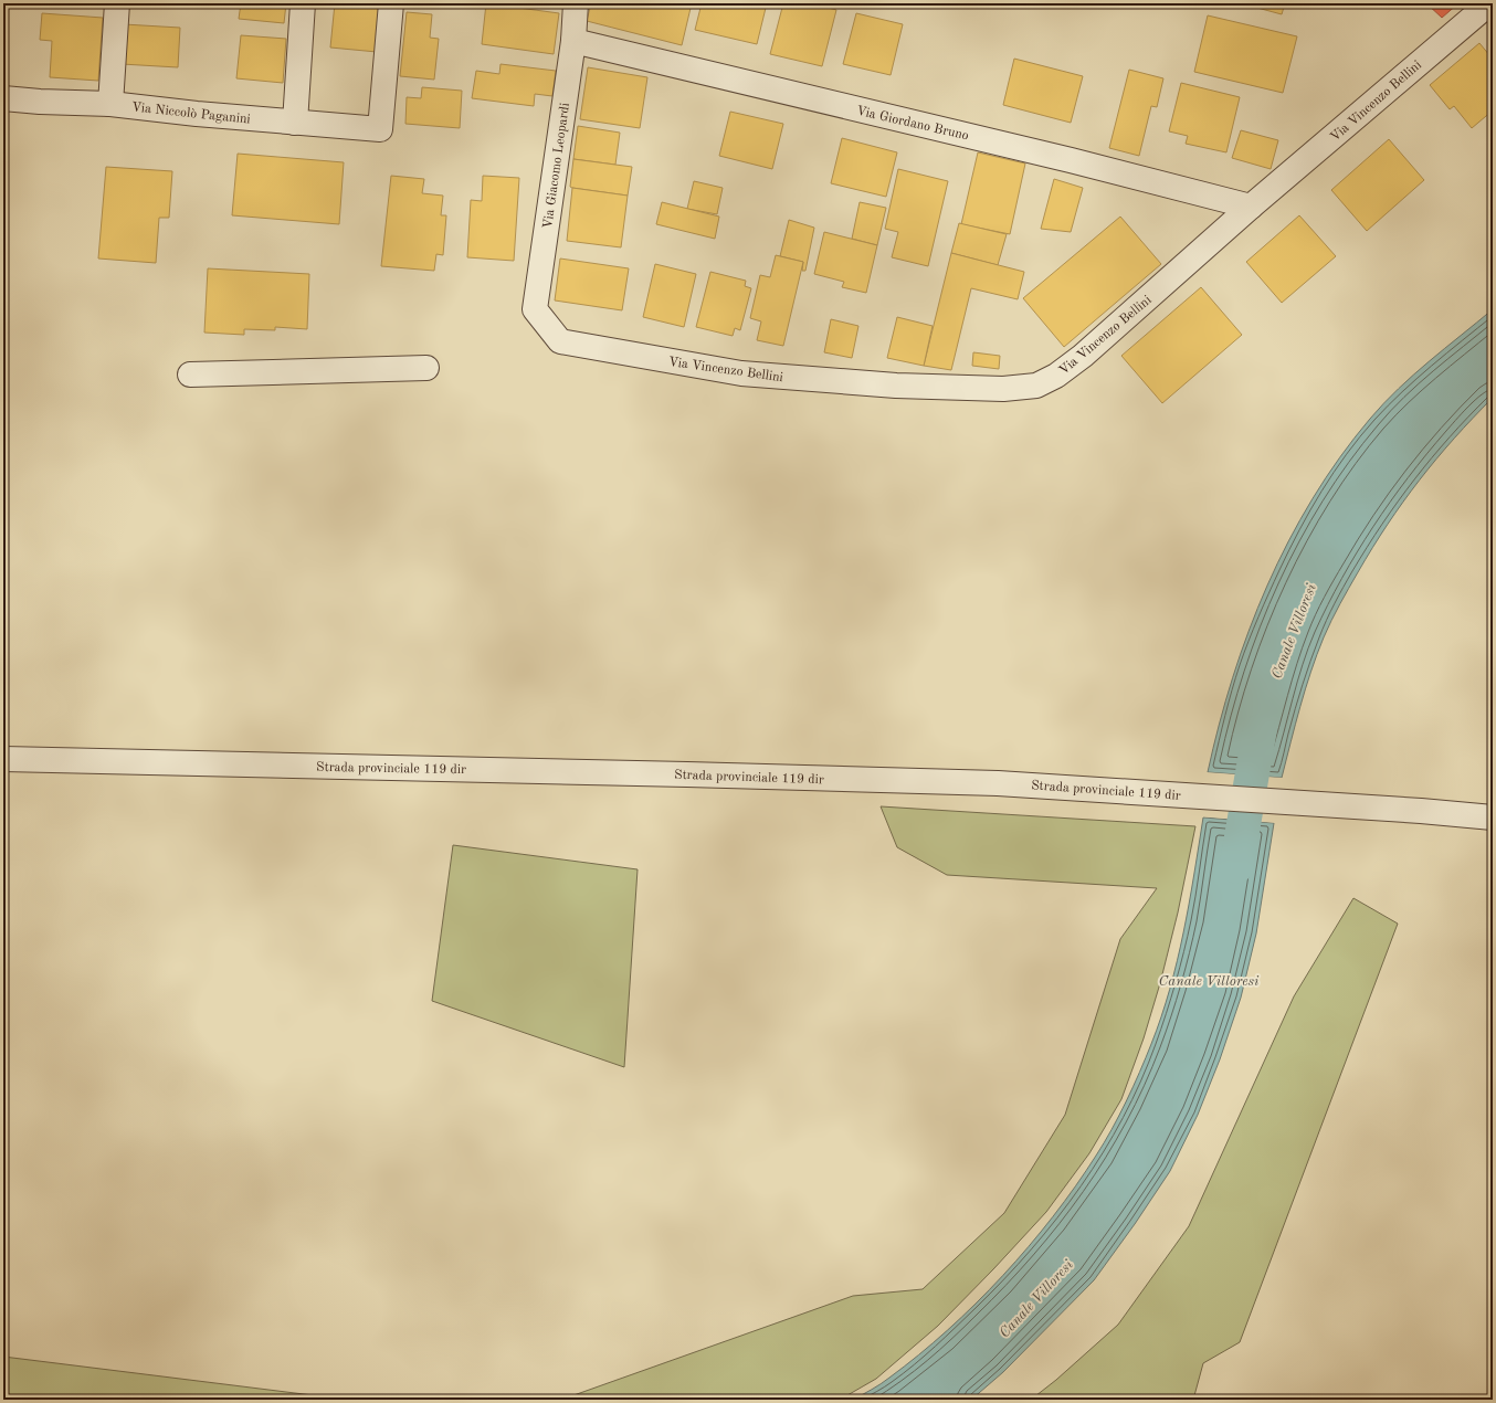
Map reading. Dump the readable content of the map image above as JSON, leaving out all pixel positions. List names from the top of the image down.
{
  "streets": {
    "street": [
      "Via Vincenzo Bellini",
      "Via Niccolò Paganini",
      "Via Giordano Bruno",
      "Via Giacomo Leopardi",
      "Strada provinciale 119 dir"
    ]
  },
  "crossings": [
    ["Via Vincenzo Bellini", "Via Giordano Bruno"],
    ["Via Vincenzo Bellini", "Via Giacomo Leopardi"],
    ["Via Giordano Bruno", "Via Giacomo Leopardi"]
  ],
  "water": ["Canale Villoresi"]
}
